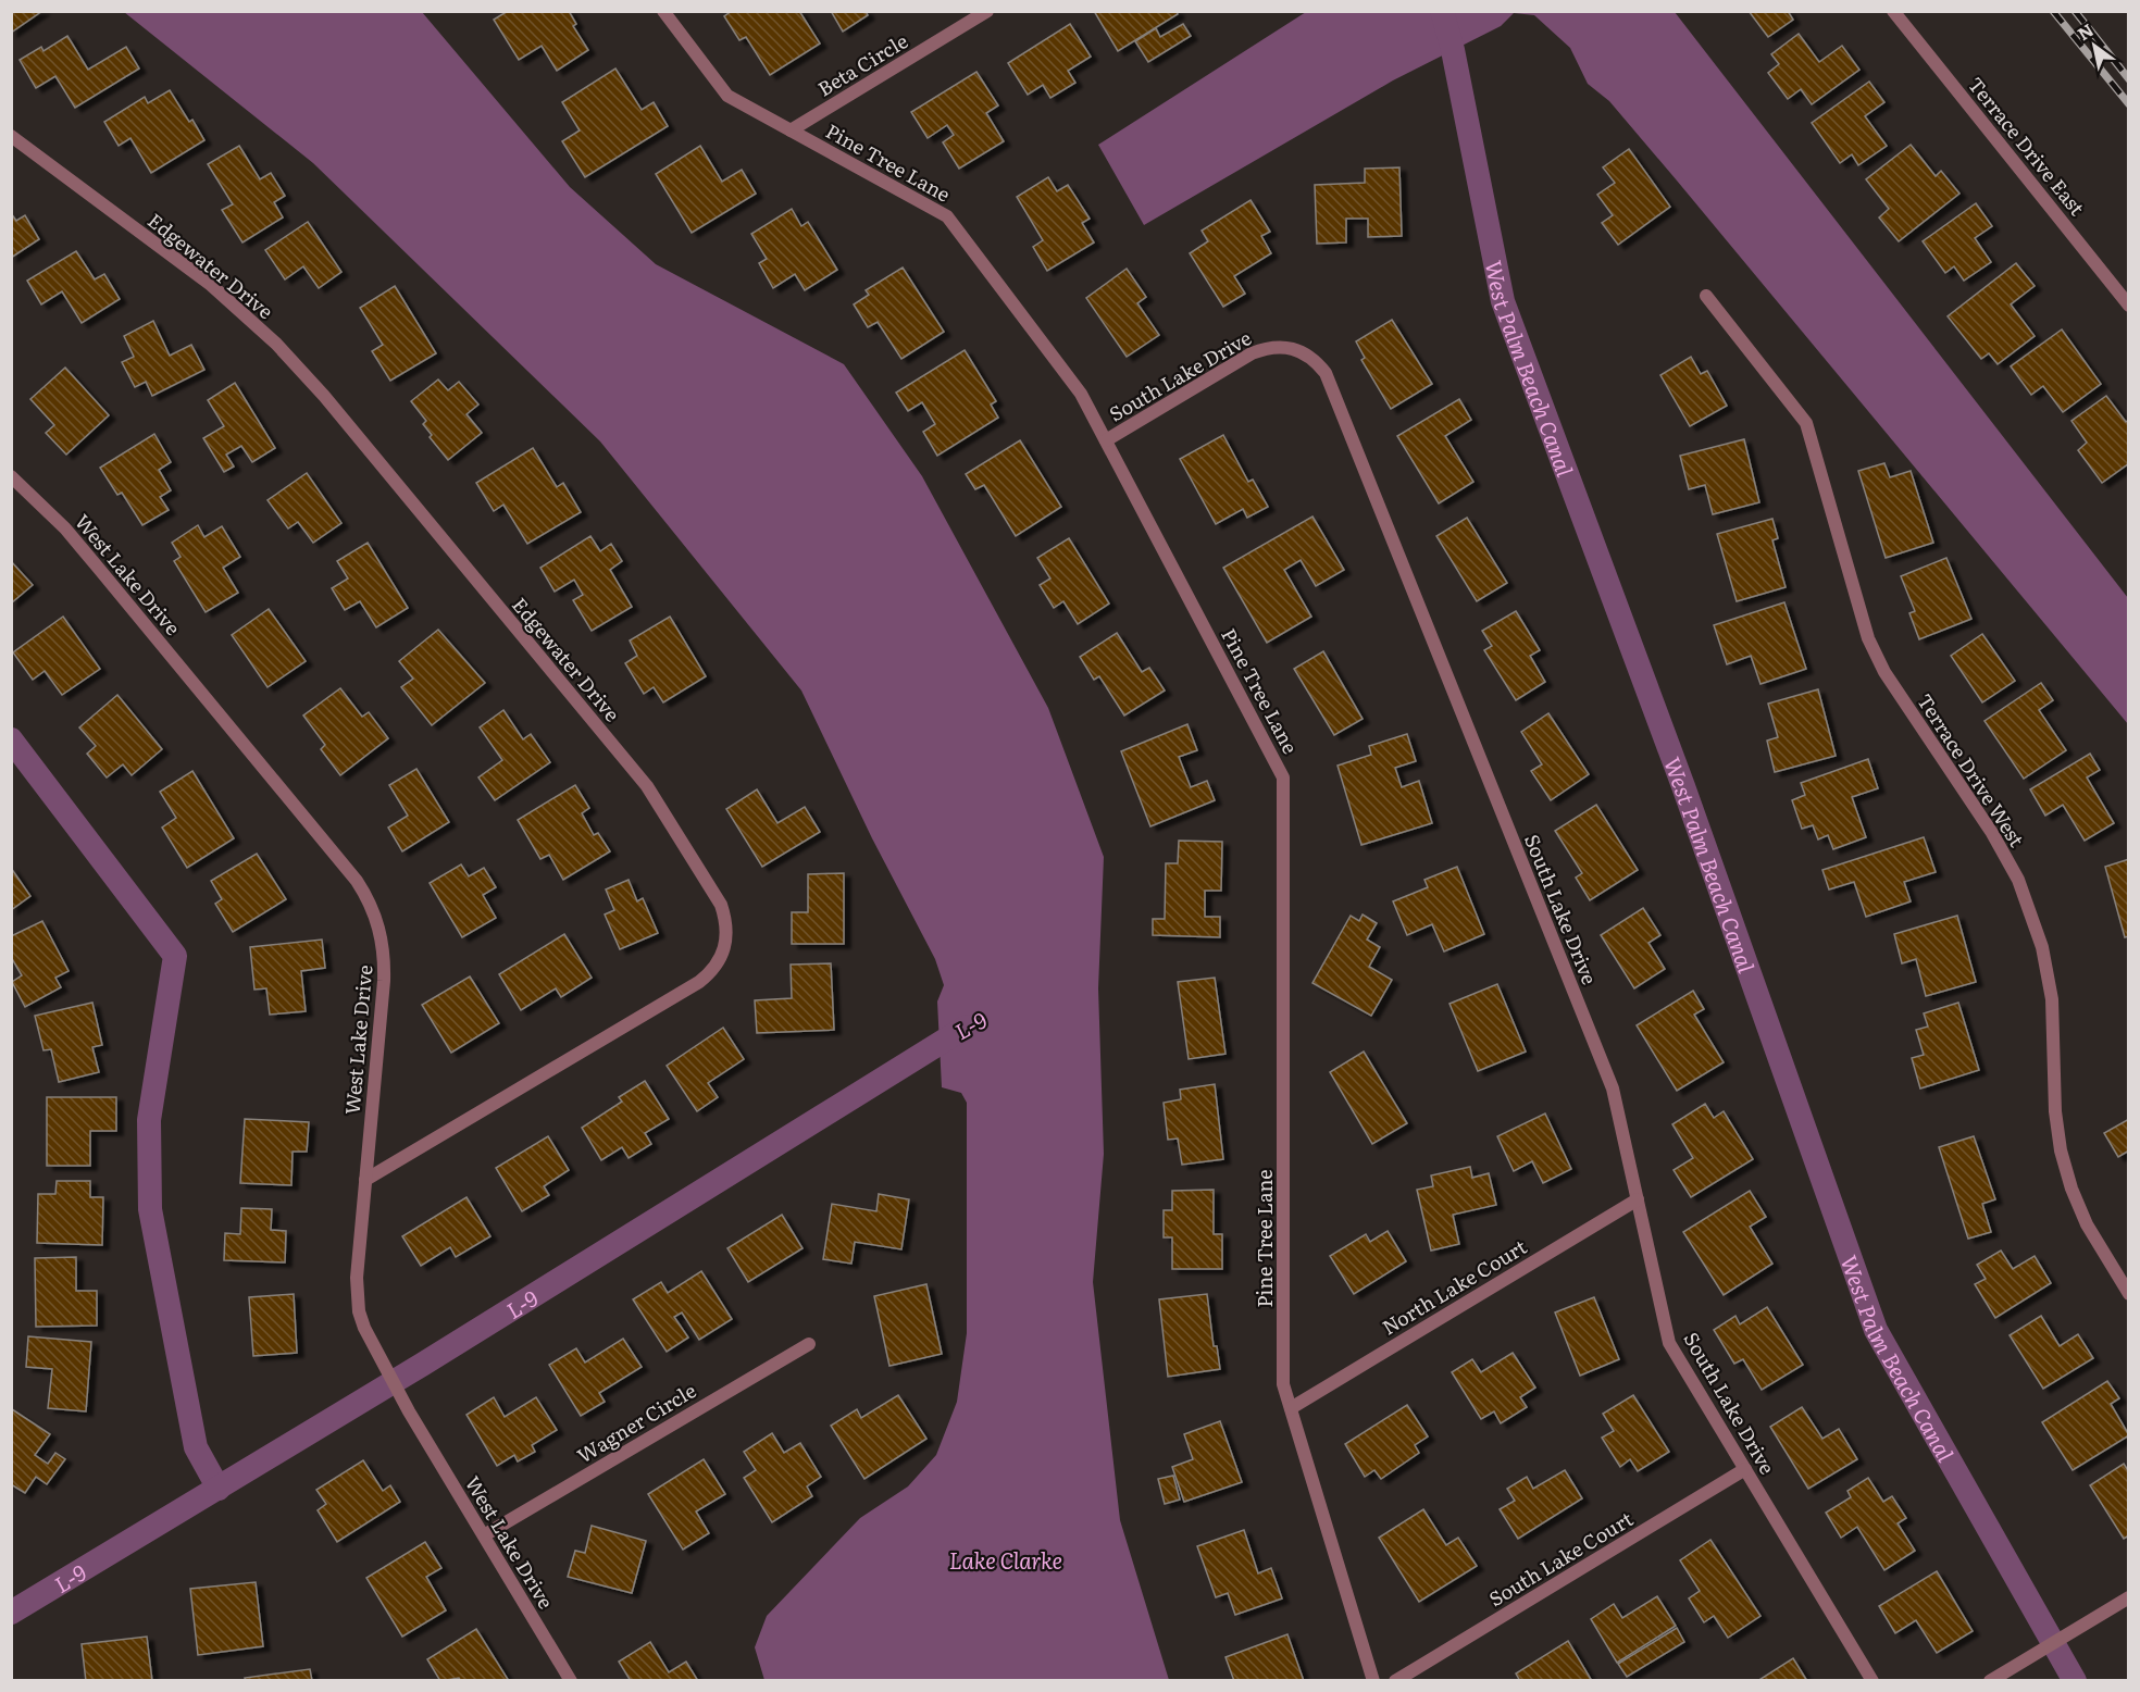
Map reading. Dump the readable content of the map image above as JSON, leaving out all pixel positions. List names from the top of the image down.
{
  "streets": {
    "street": [
      "Beta Circle",
      "Terrace Drive East",
      "Pine Tree Lane",
      "Edgewater Drive",
      "South Lake Drive",
      "West Lake Drive",
      "Terrace Drive West",
      "North Lake Court",
      "Wagner Circle",
      "South Lake Court"
    ]
  },
  "crossings": [
    ["Beta Circle", "Pine Tree Lane"],
    ["Pine Tree Lane", "South Lake Drive"],
    ["Pine Tree Lane", "North Lake Court"],
    ["Edgewater Drive", "West Lake Drive"],
    ["South Lake Drive", "North Lake Court"],
    ["South Lake Drive", "South Lake Court"],
    ["West Lake Drive", "Wagner Circle"]
  ],
  "water": ["West Palm Beach Canal", "L-9", "Lake Clarke"],
  "north": "top left"
}
